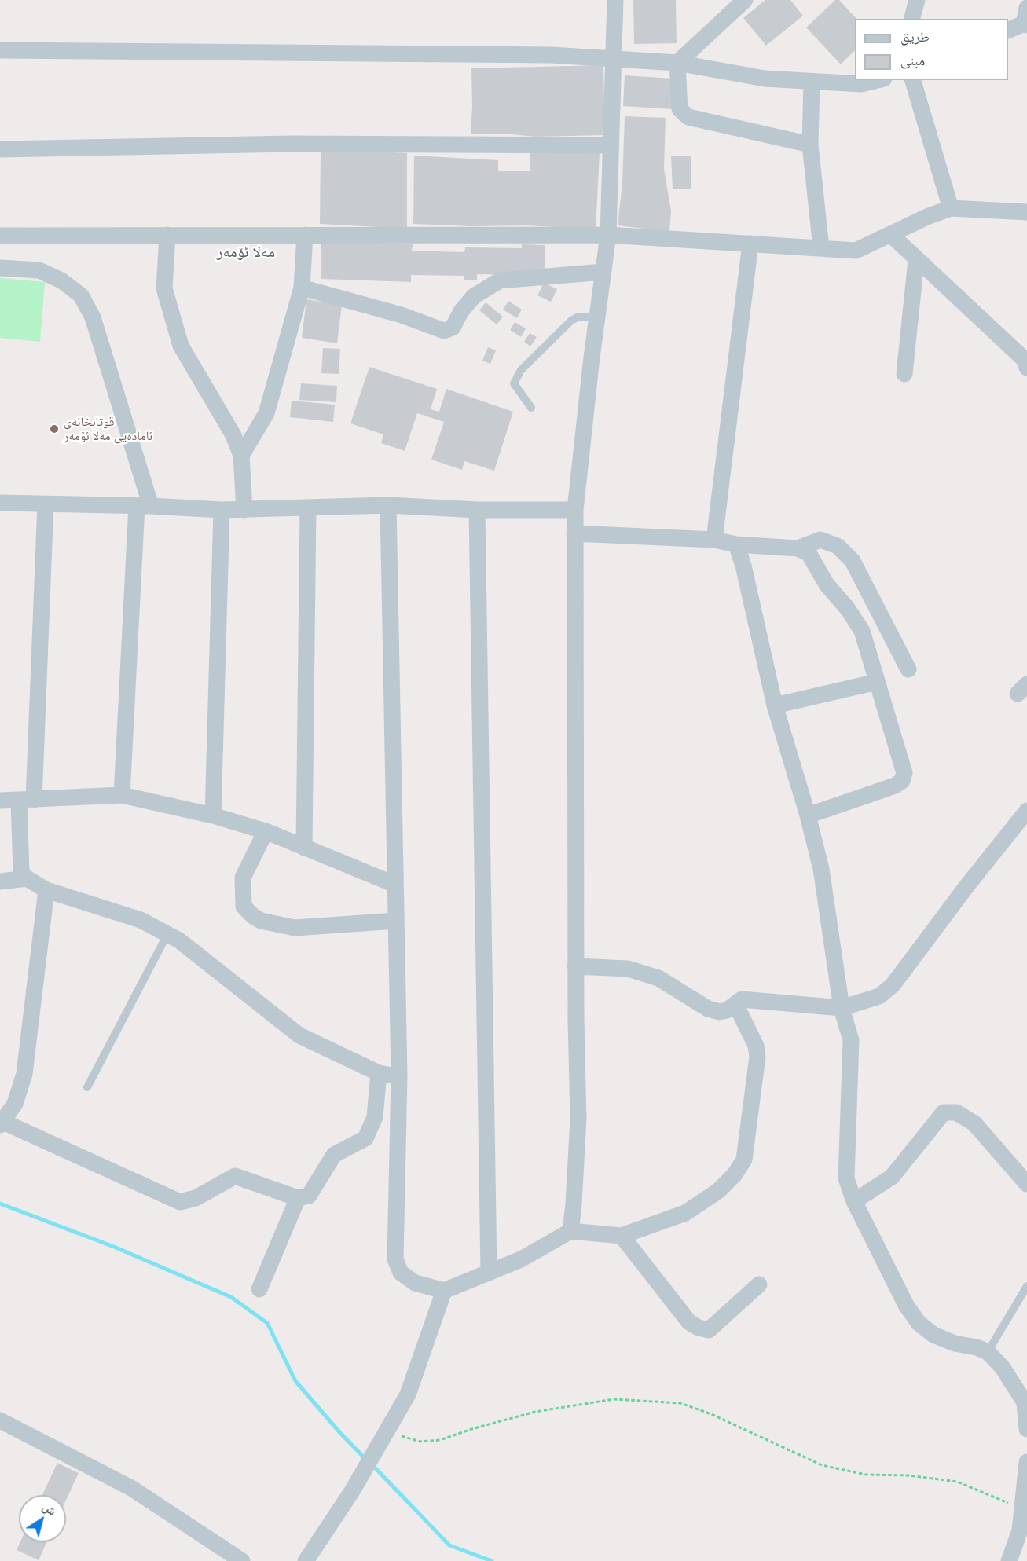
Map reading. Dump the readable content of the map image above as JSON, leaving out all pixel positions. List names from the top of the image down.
{
  "districts": ["مەلا ئۆمەر"],
  "places": ["قوتابخانەی ئامادەیی مەلا ئۆمەر"],
  "legend": ["طريق", "مبنى"],
  "north": "top right"
}
